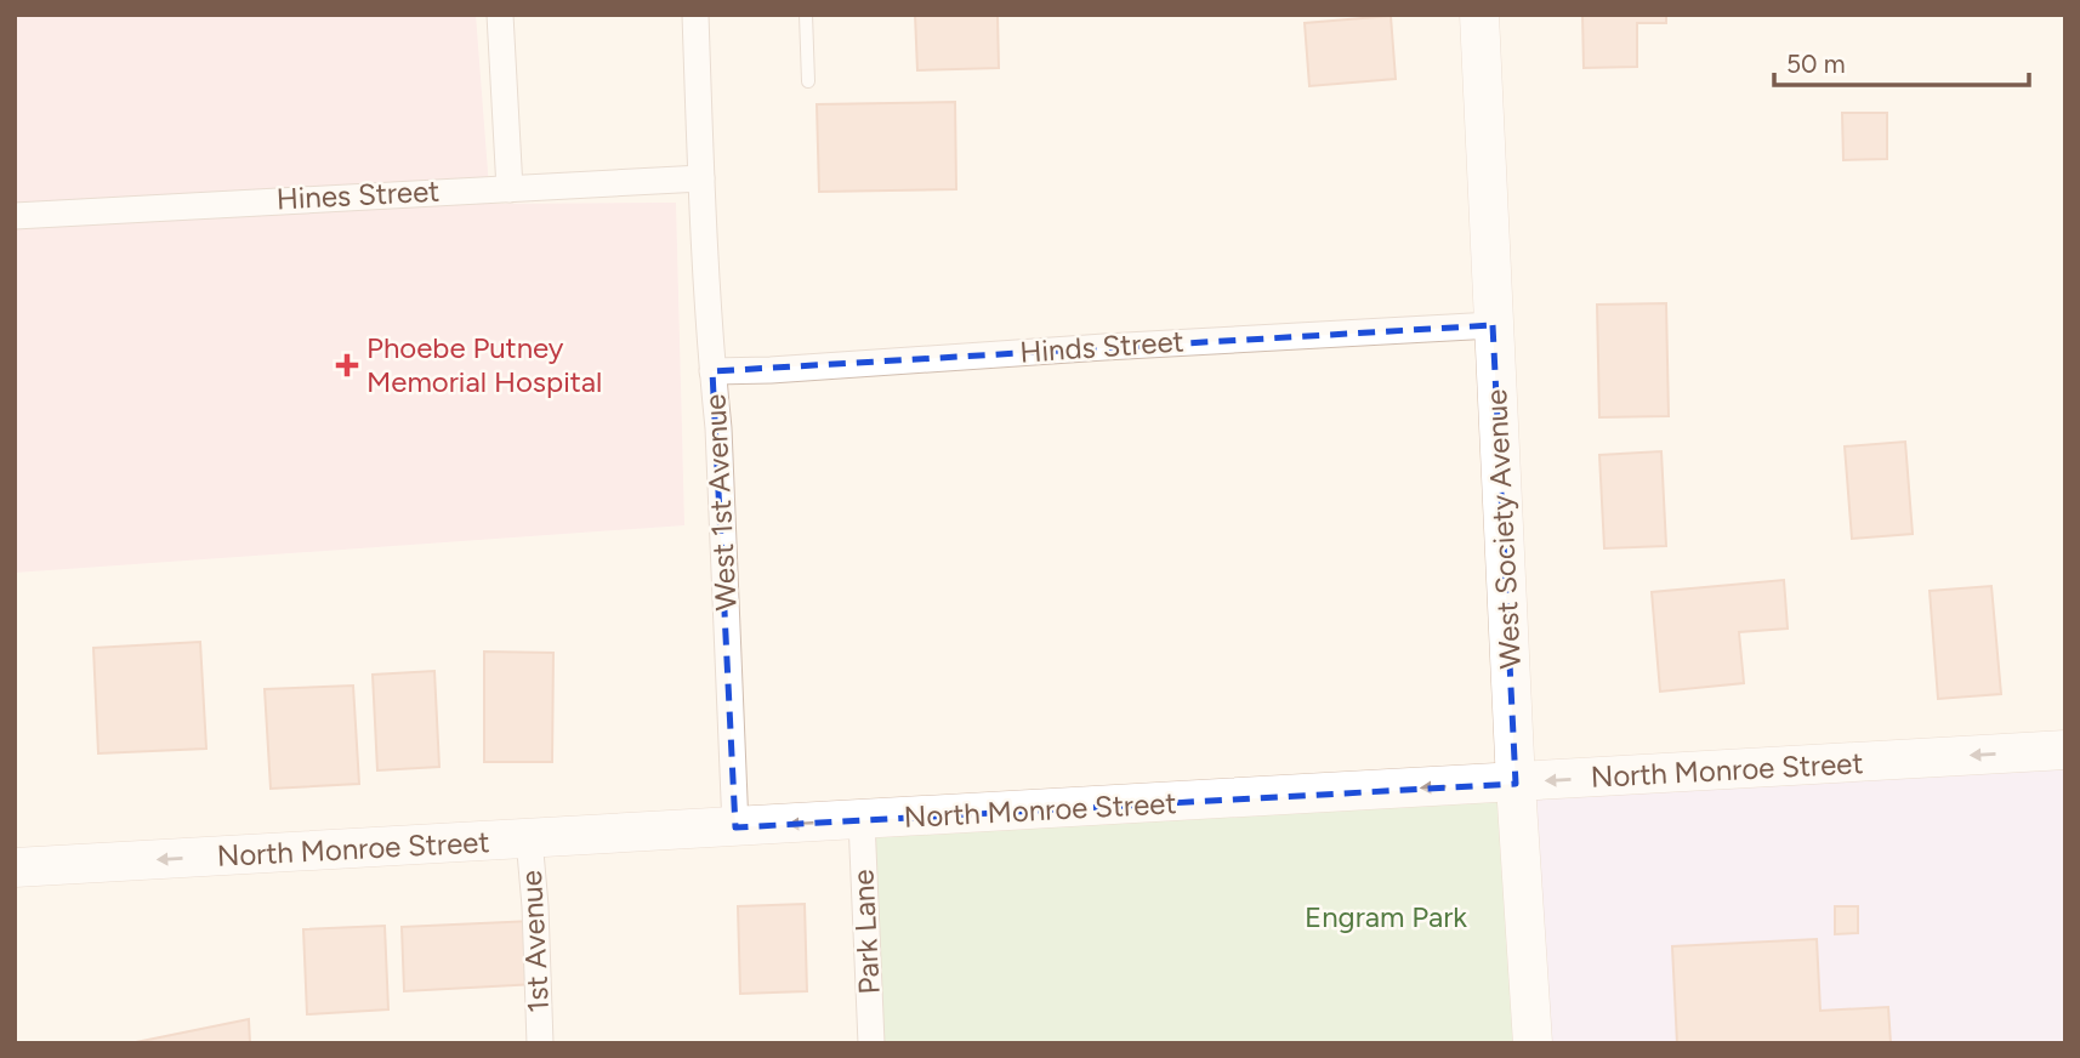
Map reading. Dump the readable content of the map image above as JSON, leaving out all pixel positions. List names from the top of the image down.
{
  "streets": {
    "main road": ["West Society Avenue", "North Monroe Street"],
    "street": [
      "Hines Street",
      "Hinds Street",
      "West 1st Avenue",
      "Park Lane",
      "1st Avenue"
    ]
  },
  "crossings": [
    ["Hines Street", "West 1st Avenue"],
    ["Hinds Street", "West 1st Avenue"],
    ["Hinds Street", "West Society Avenue"],
    ["West 1st Avenue", "North Monroe Street"],
    ["West Society Avenue", "North Monroe Street"],
    ["North Monroe Street", "Park Lane"],
    ["North Monroe Street", "1st Avenue"]
  ],
  "one_way": ["North Monroe Street"],
  "parks": ["Engram Park"],
  "places": {
    "health": ["Phoebe Putney Memorial Hospital"]
  },
  "scale_bar": "50 m"
}
